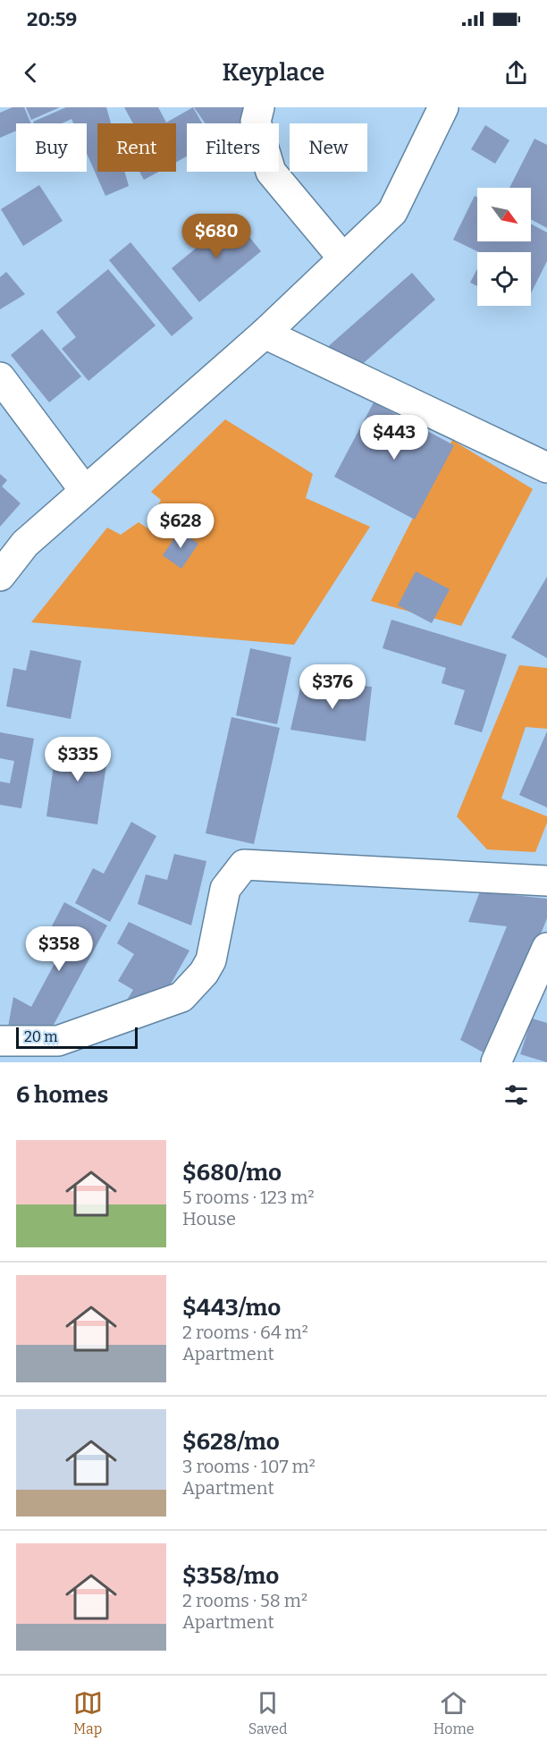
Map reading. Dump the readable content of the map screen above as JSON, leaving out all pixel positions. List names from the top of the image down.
{
  "scale_bar": "20 m",
  "north": "bottom right",
  "page": {
    "status": "20:59",
    "header": "Keyplace",
    "chip": [
      "Buy",
      "Rent",
      "Filters",
      "New"
    ],
    "price": [
      "$680",
      "$443",
      "$628",
      "$376",
      "$335",
      "$358"
    ],
    "scale": "20 m",
    "heading": "6 homes",
    "list": [
      {
        "name": "$680/mo",
        "note": "5 rooms · 123 m² · House"
      },
      {
        "name": "$443/mo",
        "note": "2 rooms · 64 m² · Apartment"
      },
      {
        "name": "$628/mo",
        "note": "3 rooms · 107 m² · Apartment"
      },
      {
        "name": "$358/mo",
        "note": "2 rooms · 58 m² · Apartment"
      }
    ],
    "tabs": ["Map", "Saved", "Home"]
  }
}
